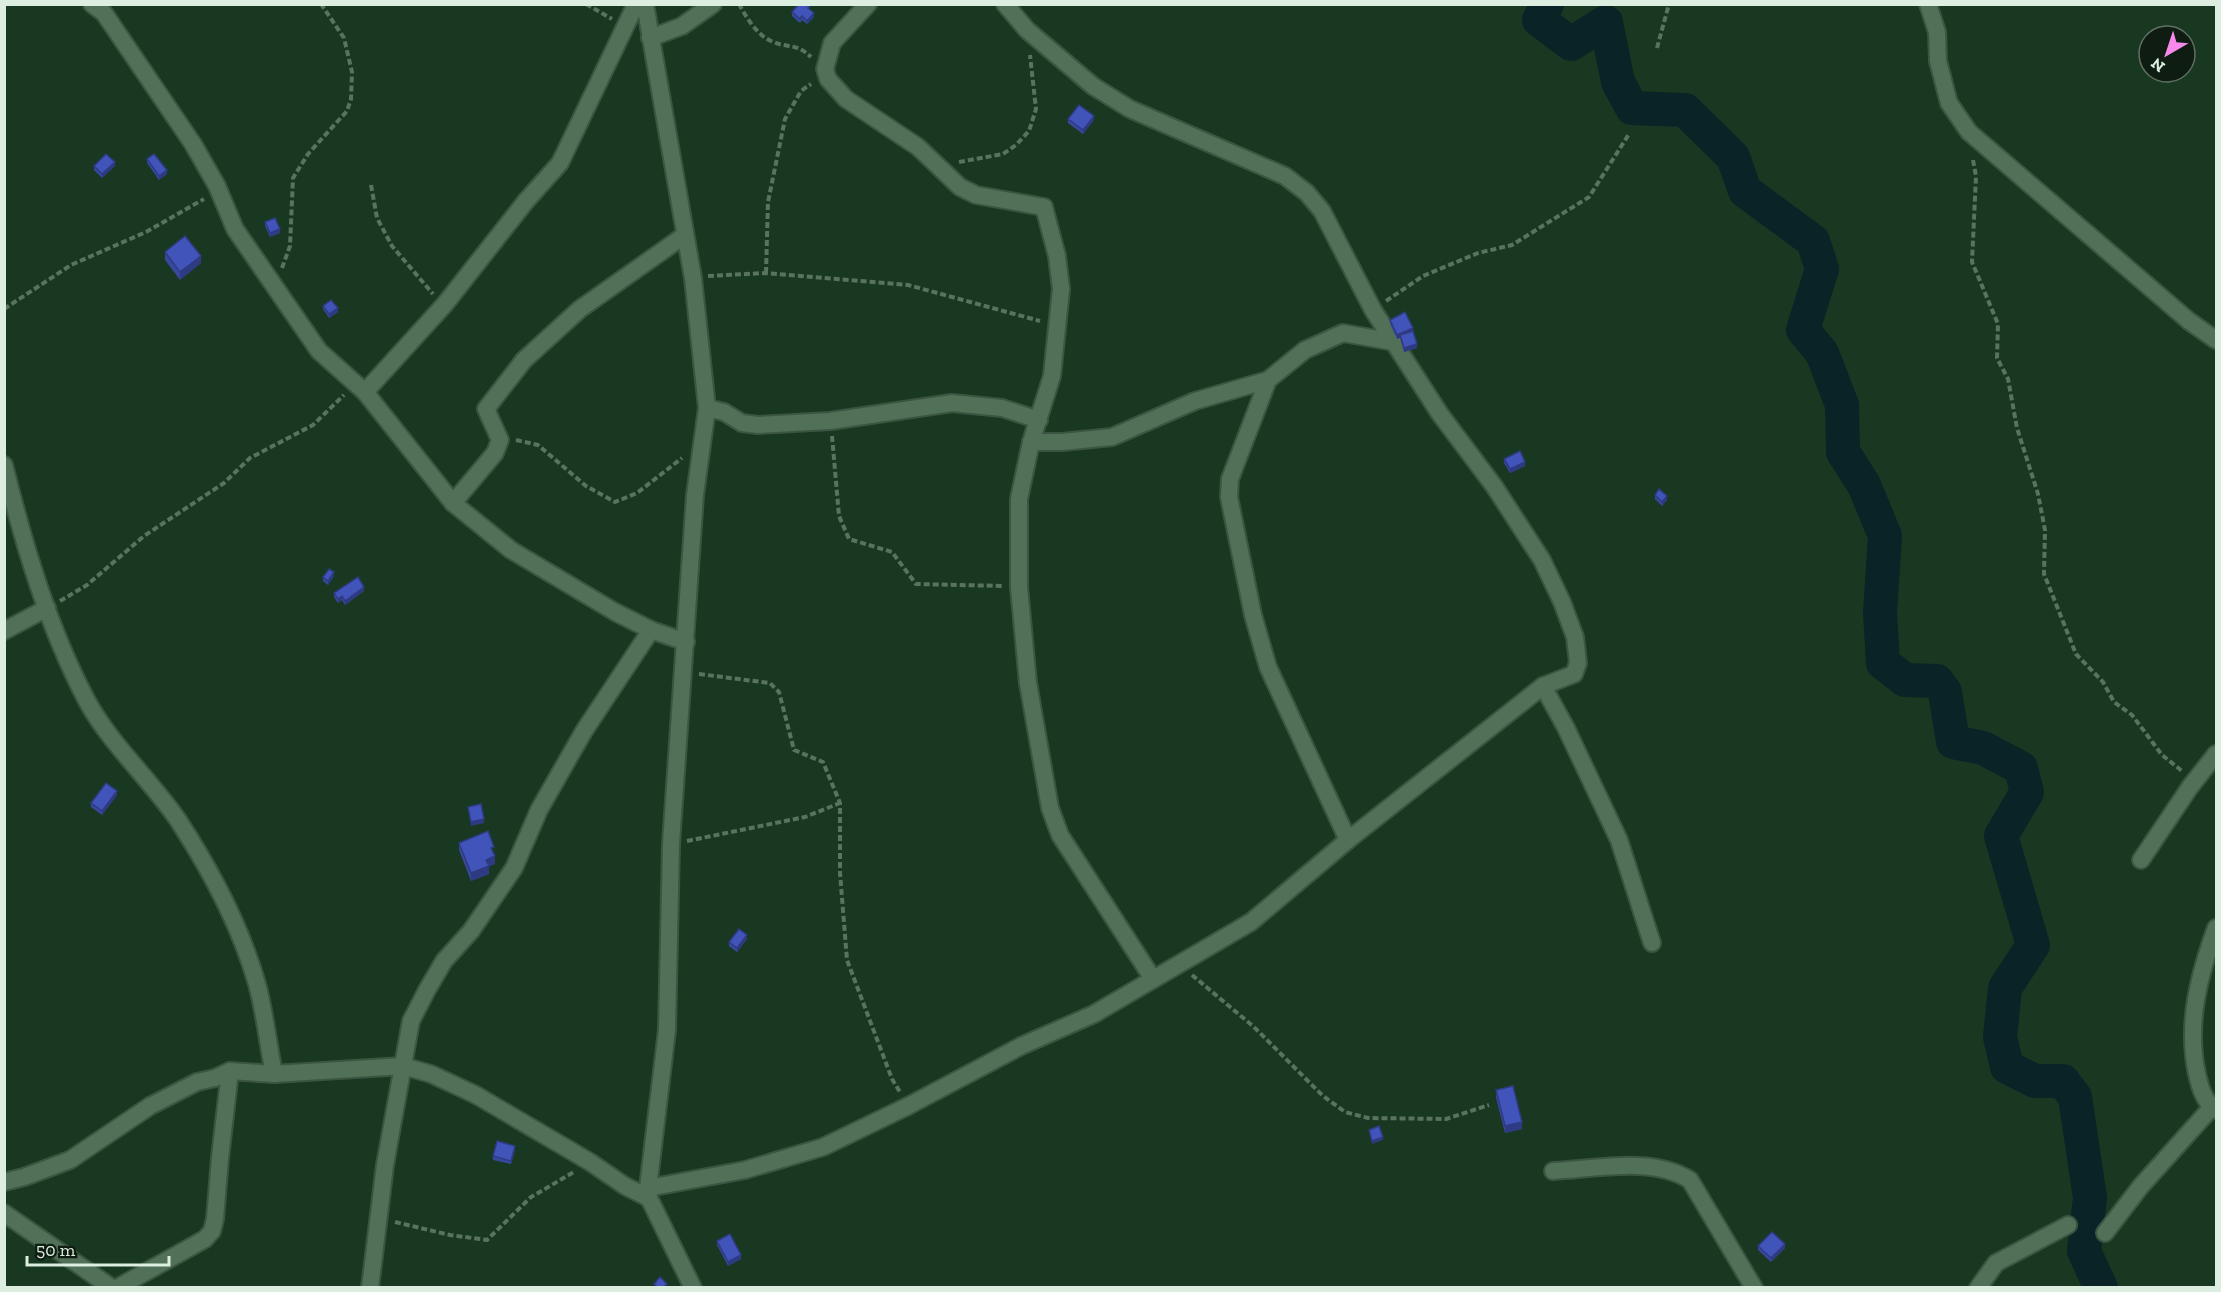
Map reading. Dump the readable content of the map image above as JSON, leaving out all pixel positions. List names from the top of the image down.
{
  "scale_bar": "50 m",
  "north": "bottom left"
}
